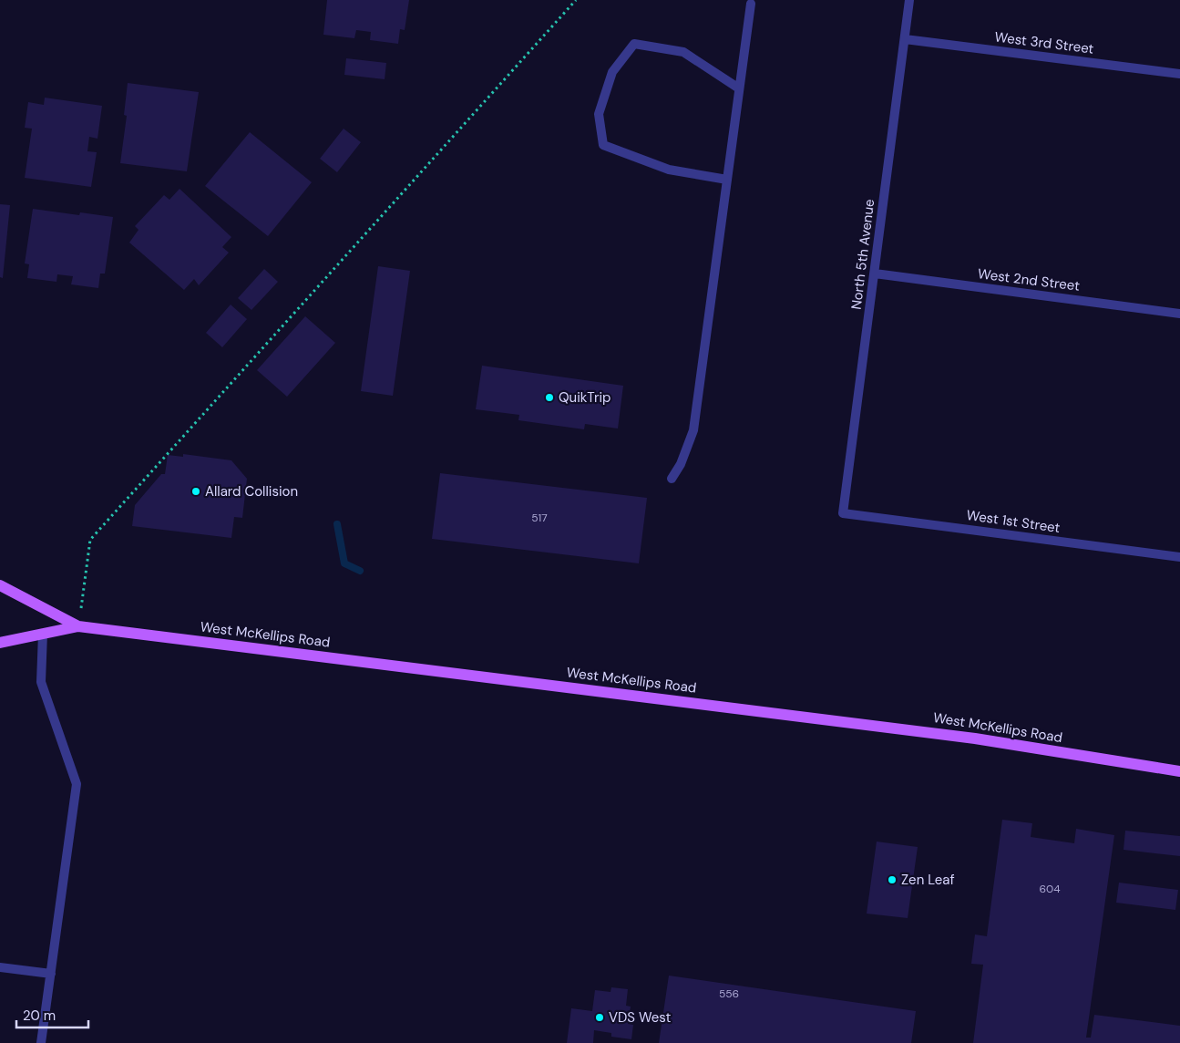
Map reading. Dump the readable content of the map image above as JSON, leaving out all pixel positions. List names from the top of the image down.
{
  "streets": {
    "main road": ["West McKellips Road"],
    "lane": [
      "West 3rd Street",
      "North 5th Avenue",
      "West 2nd Street",
      "West 1st Street"
    ]
  },
  "crossings": [
    ["West 3rd Street", "North 5th Avenue"],
    ["North 5th Avenue", "West 2nd Street"],
    ["North 5th Avenue", "West 1st Street"]
  ],
  "places": [
    "QuikTrip",
    "Allard Collision",
    "Zen Leaf",
    "VDS West"
  ],
  "house_numbers": ["517", "604", "556"],
  "scale_bar": "20 m"
}
